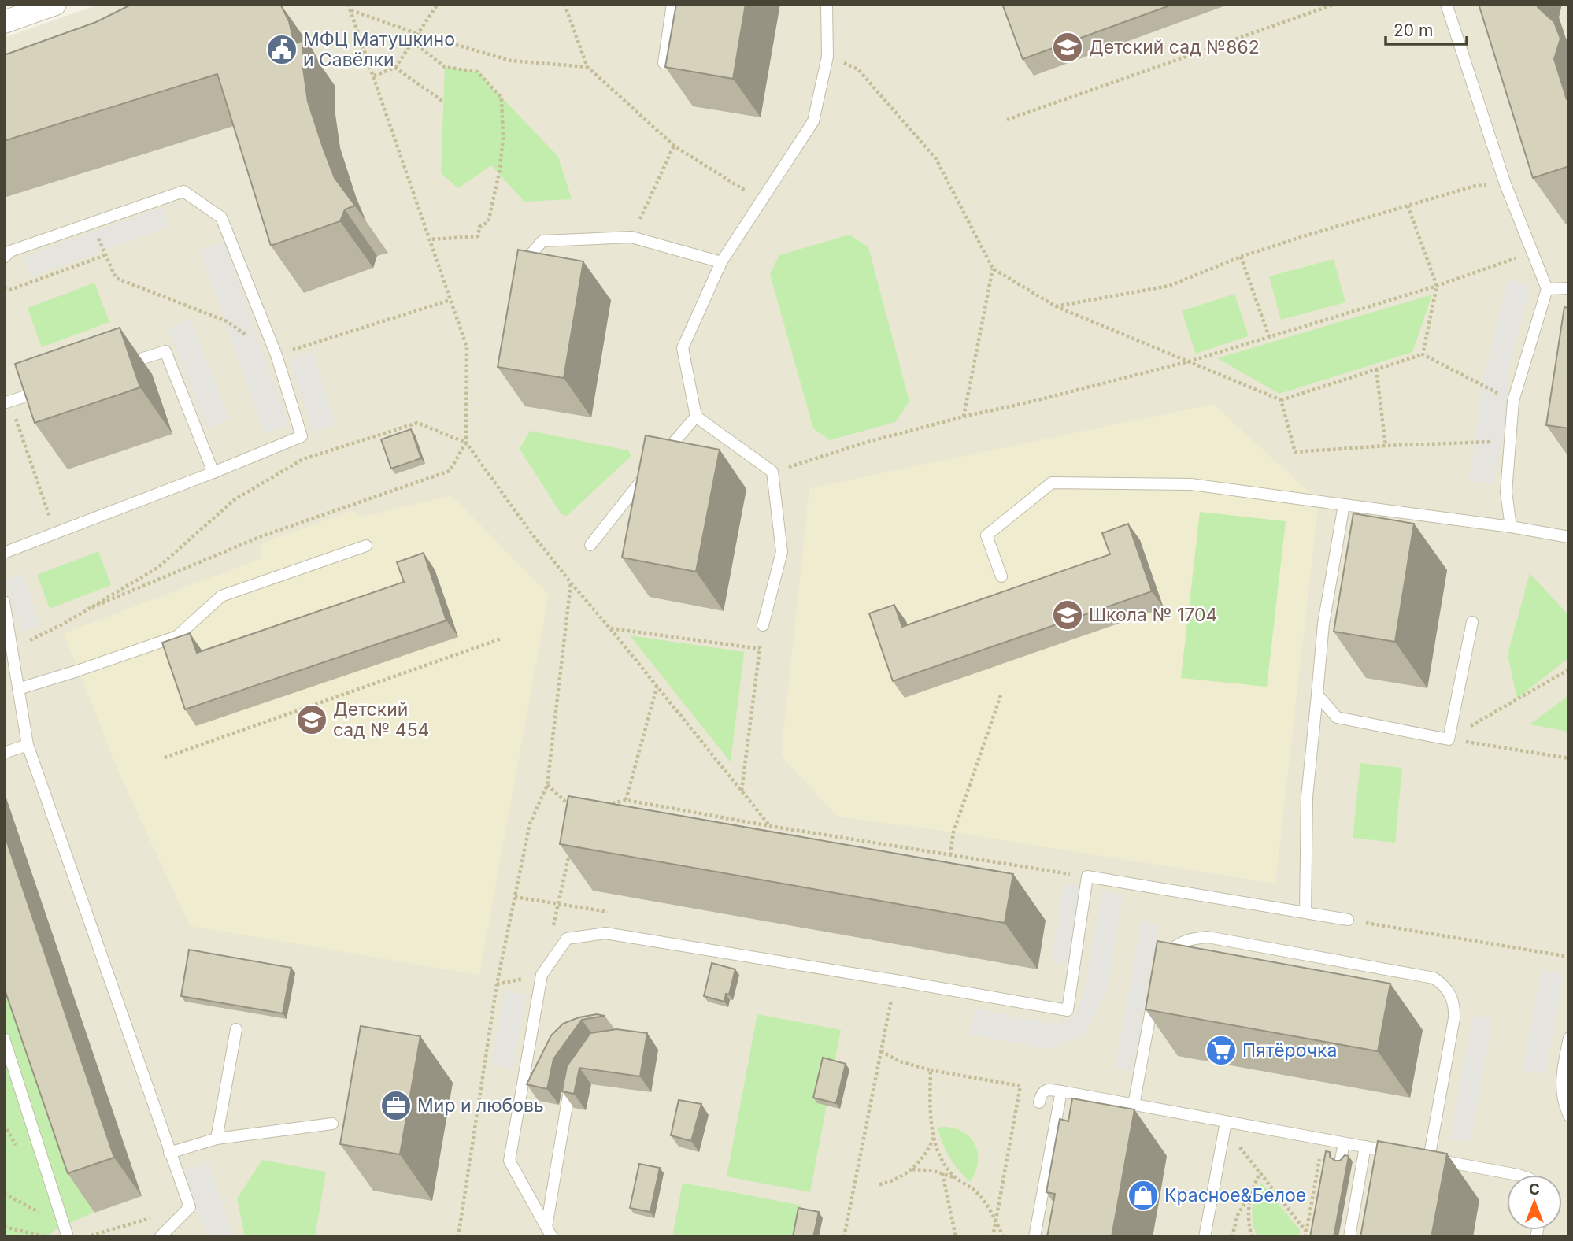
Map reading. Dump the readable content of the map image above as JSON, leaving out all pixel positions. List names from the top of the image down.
{
  "places": {
    "school or university": ["Детский сад №862", "Школа № 1704", "Детский сад № 454"],
    "public building": ["МФЦ Матушкино и Савёлки"],
    "supermarket": ["Пятёрочка"],
    "office": ["Мир и любовь"],
    "shop": ["Красное&Белое"]
  },
  "scale_bar": "20 m",
  "north": "top"
}
